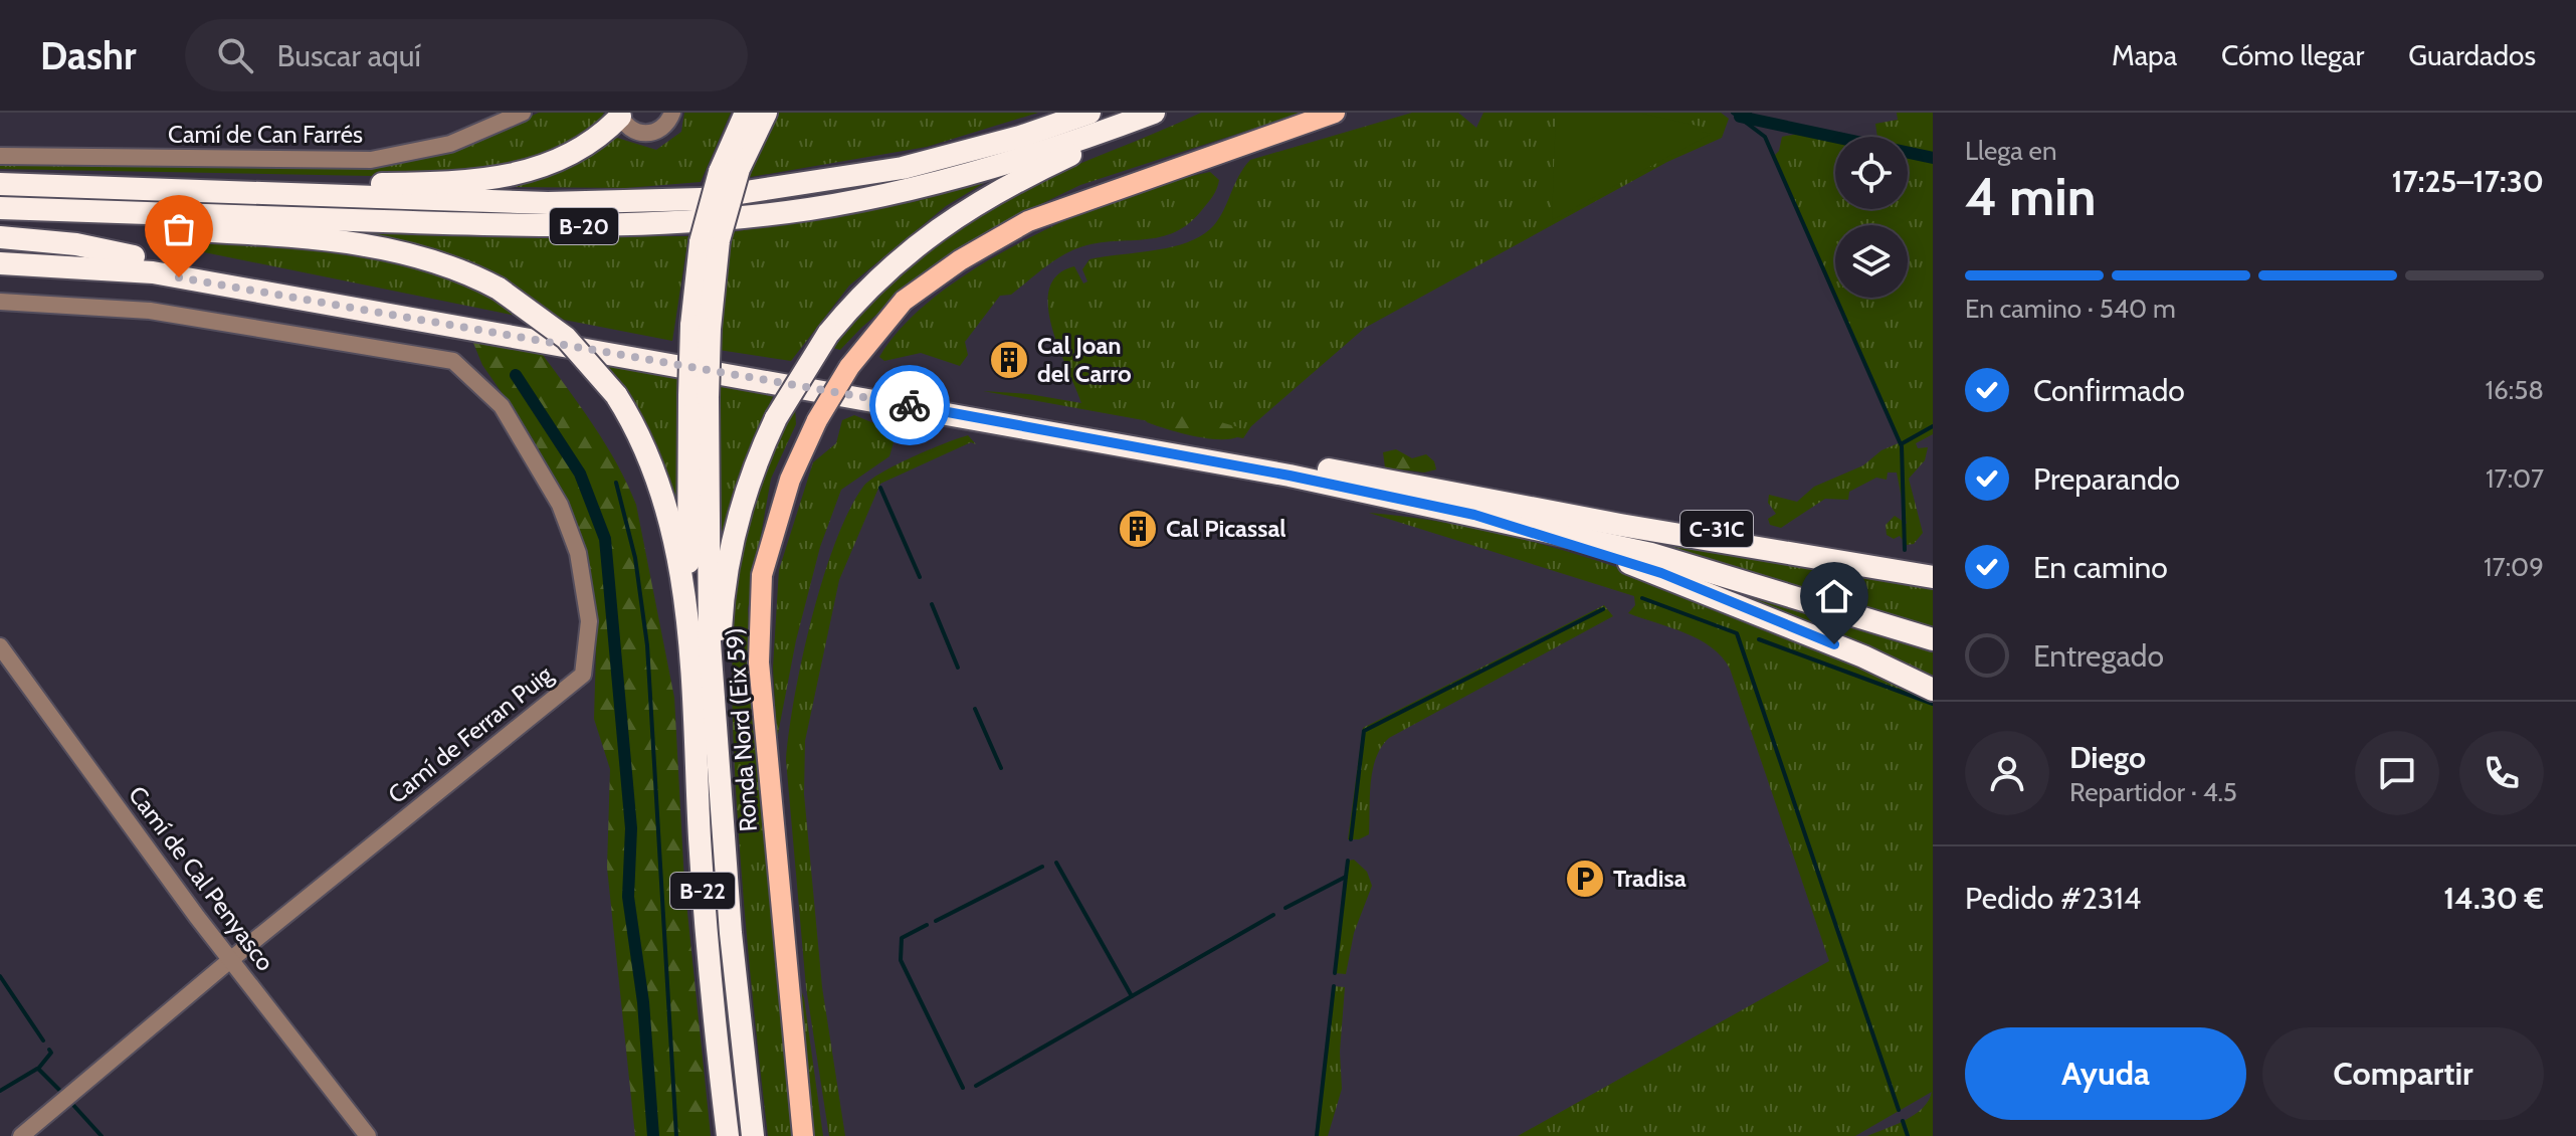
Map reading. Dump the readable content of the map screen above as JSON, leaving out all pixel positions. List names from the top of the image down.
{
  "streets": {
    "highway": ["B-20", "C-31C", "B-22"],
    "main road": ["Ronda Nord (Eix 59)"],
    "street": ["Camí de Can Farrés", "Camí de Ferran Puig", "Camí de Cal Penyasco"]
  },
  "crossings": [
    ["Camí de Ferran Puig", "Camí de Cal Penyasco"]
  ],
  "places": {
    "building": ["Cal Joan del Carro", "Cal Picassal"],
    "parking": ["Tradisa"]
  },
  "page": {
    "header": "Dashr",
    "search": "Buscar aquí",
    "nav": ["Mapa", "Cómo llegar", "Guardados"],
    "heading": ["4 min", "Llega en", "17:25–17:30"],
    "panel": [
      "Diego",
      "Repartidor · 4.5",
      "Pedido #2314",
      "14.30 €"
    ],
    "bar": "En camino · 540 m",
    "list": [
      ["Confirmado", "16:58"],
      ["Preparando", "17:07"],
      ["En camino", "17:09"],
      "Entregado"
    ],
    "buttons": ["Ayuda", "Compartir"]
  }
}
